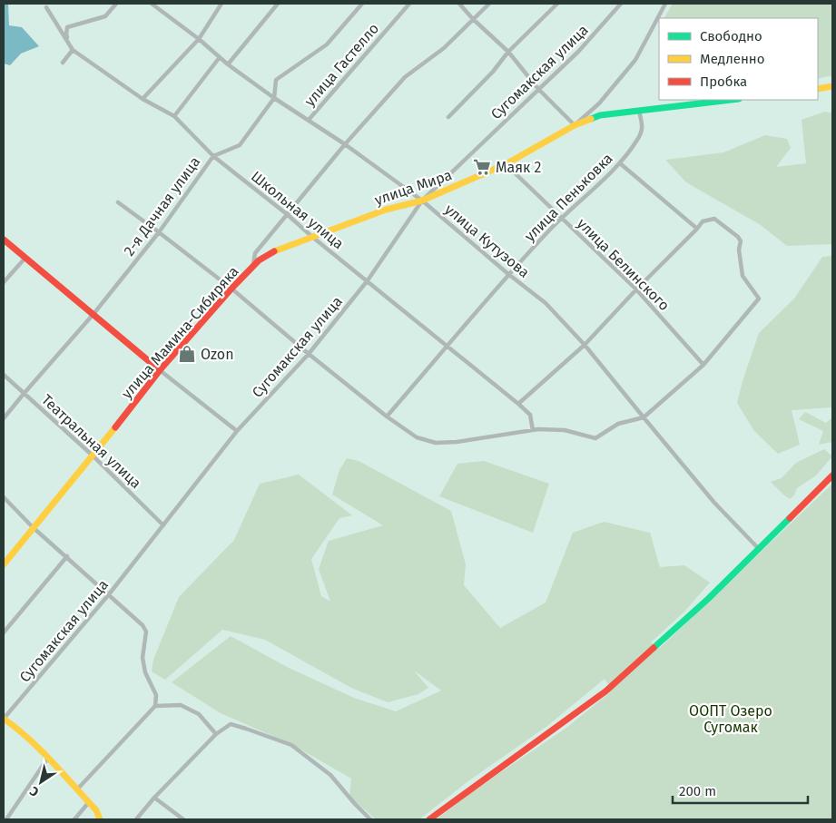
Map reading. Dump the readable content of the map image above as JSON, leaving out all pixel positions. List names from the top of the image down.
{
  "streets": {
    "main road": ["улица Мира", "улица Мамина-Сибиряка"],
    "street": [
      "улица Гастелло",
      "Сугомакская улица",
      "улица Пеньковка",
      "2-я Дачная улица",
      "Школьная улица",
      "улица Кутузова",
      "улица Белинского",
      "Театральная улица"
    ]
  },
  "crossings": [
    ["улица Гастелло", "улица Кутузова"],
    ["Сугомакская улица", "улица Мира"],
    ["Сугомакская улица", "Школьная улица"],
    ["Сугомакская улица", "улица Кутузова"],
    ["Сугомакская улица", "Театральная улица"],
    ["улица Мира", "улица Пеньковка"],
    ["улица Мира", "Школьная улица"],
    ["улица Мира", "улица Кутузова"],
    ["улица Мира", "улица Белинского"],
    ["улица Мира", "улица Мамина-Сибиряка"],
    ["улица Пеньковка", "Школьная улица"],
    ["улица Пеньковка", "улица Кутузова"],
    ["улица Пеньковка", "улица Белинского"],
    ["2-я Дачная улица", "Школьная улица"],
    ["2-я Дачная улица", "улица Кутузова"],
    ["2-я Дачная улица", "Театральная улица"],
    ["Школьная улица", "улица Мамина-Сибиряка"],
    ["улица Кутузова", "улица Мамина-Сибиряка"],
    ["улица Мамина-Сибиряка", "Театральная улица"]
  ],
  "parks": ["ООПТ Озеро Сугомак"],
  "places": {
    "supermarket": ["Маяк 2"],
    "shop": ["Ozon"]
  },
  "legend": ["Свободно", "Медленно", "Пробка"],
  "scale_bar": "200 m",
  "north": "bottom left"
}
